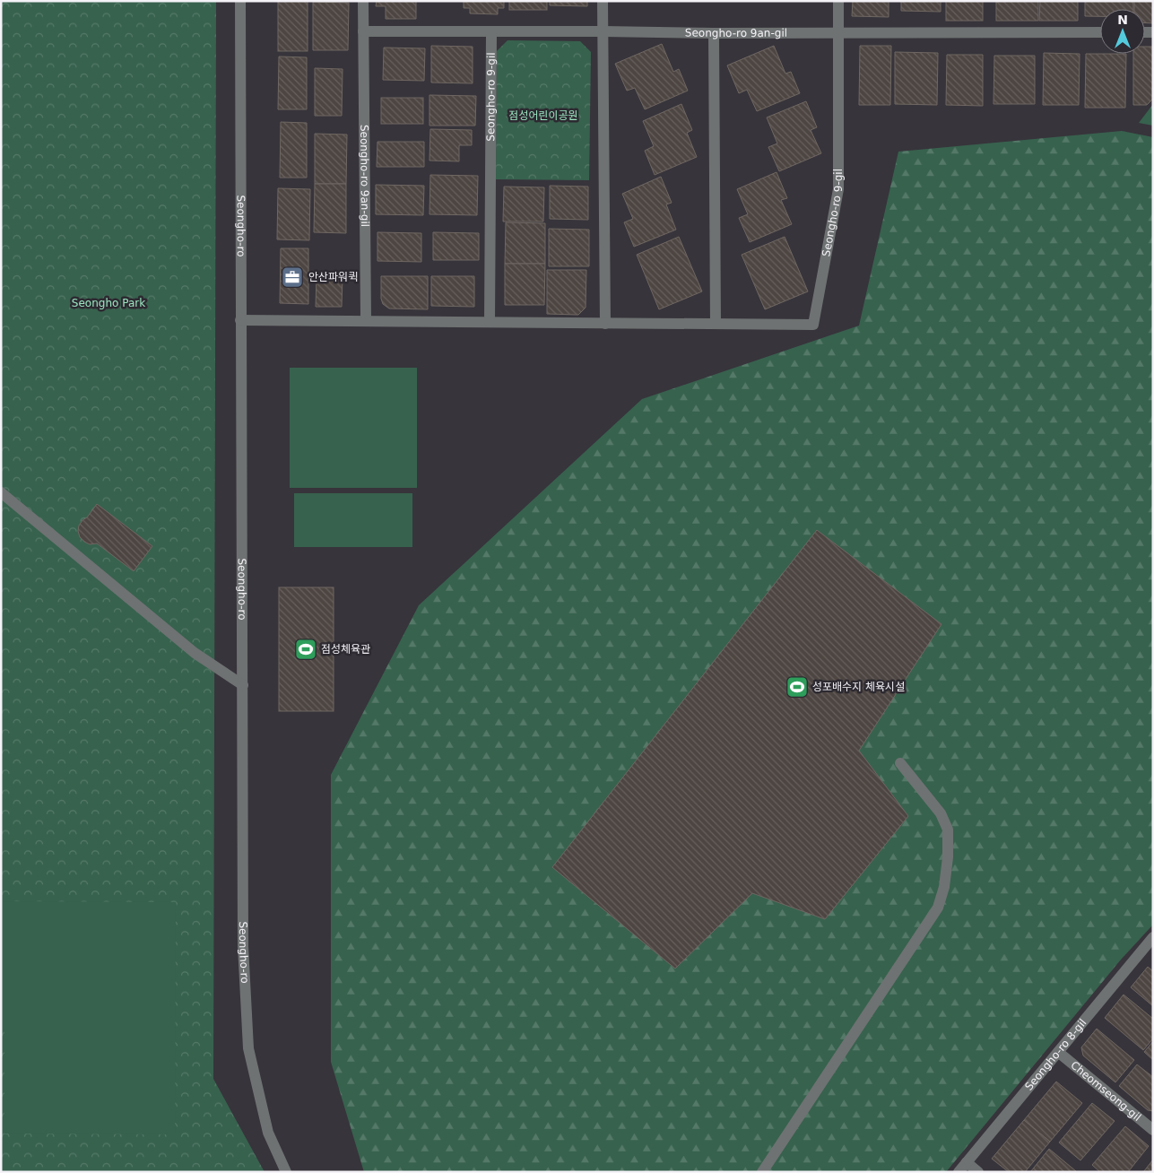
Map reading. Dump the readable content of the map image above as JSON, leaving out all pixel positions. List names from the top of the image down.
{
  "streets": {
    "street": [
      "Seongho-ro 9an-gil",
      "Seongho-ro 9-gil",
      "Seongho-ro",
      "Seongho-ro 8-gil",
      "Cheomseong-gil"
    ]
  },
  "crossings": [
    ["Seongho-ro 9an-gil", "Seongho-ro 9-gil"],
    ["Seongho-ro 9-gil", "Seongho-ro"],
    ["Seongho-ro 8-gil", "Cheomseong-gil"]
  ],
  "parks": ["점성어린이공원", "Seongho Park"],
  "places": {
    "office": ["안산파워퀵"],
    "sports": ["점성체육관", "성포배수지 체육시설"]
  },
  "north": "top"
}
